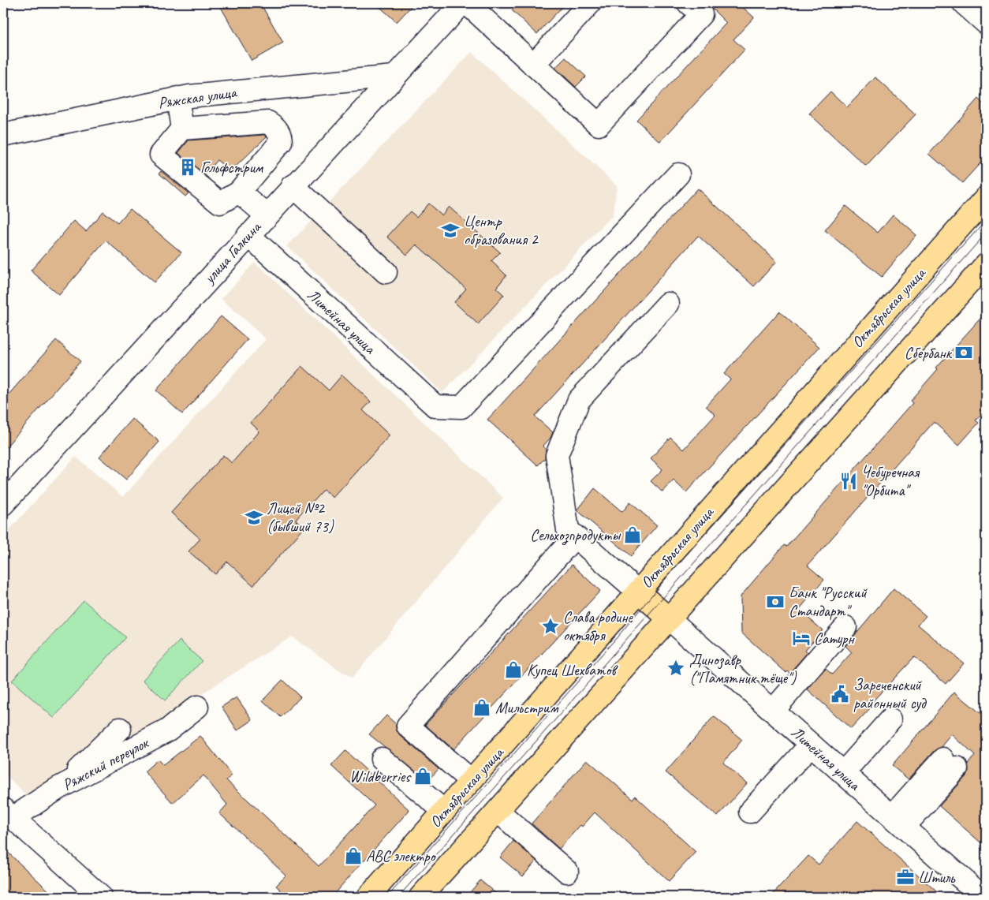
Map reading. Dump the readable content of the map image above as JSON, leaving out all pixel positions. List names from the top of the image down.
{
  "streets": {
    "main road": ["Октябрьская улица"],
    "street": [
      "Ряжская улица",
      "улица Галкина",
      "Литейная улица",
      "Ряжский переулок"
    ]
  },
  "crossings": [
    ["Ряжская улица", "улица Галкина"],
    ["улица Галкина", "Литейная улица"]
  ],
  "places": {
    "building": ["Гольфстрим"],
    "school or university": ["Центр образования 2", "Лицей №2 (бывший 73)"],
    "bank": ["Сбербанк", "Банк \"Русский Стандарт\""],
    "restaurant": ["Чебуречная \"Орбита\""],
    "shop": [
      "Сельхозпродукты",
      "Купец Шехватов",
      "Мильстрим",
      "Wildberries",
      "АВС электро"
    ],
    "place": ["Слава родине октября", "Динозавр (\"Памятник тёще\")"],
    "hotel": ["Сатурн"],
    "public building": ["Зареченский районный суд"],
    "office": ["Штиль"]
  }
}
